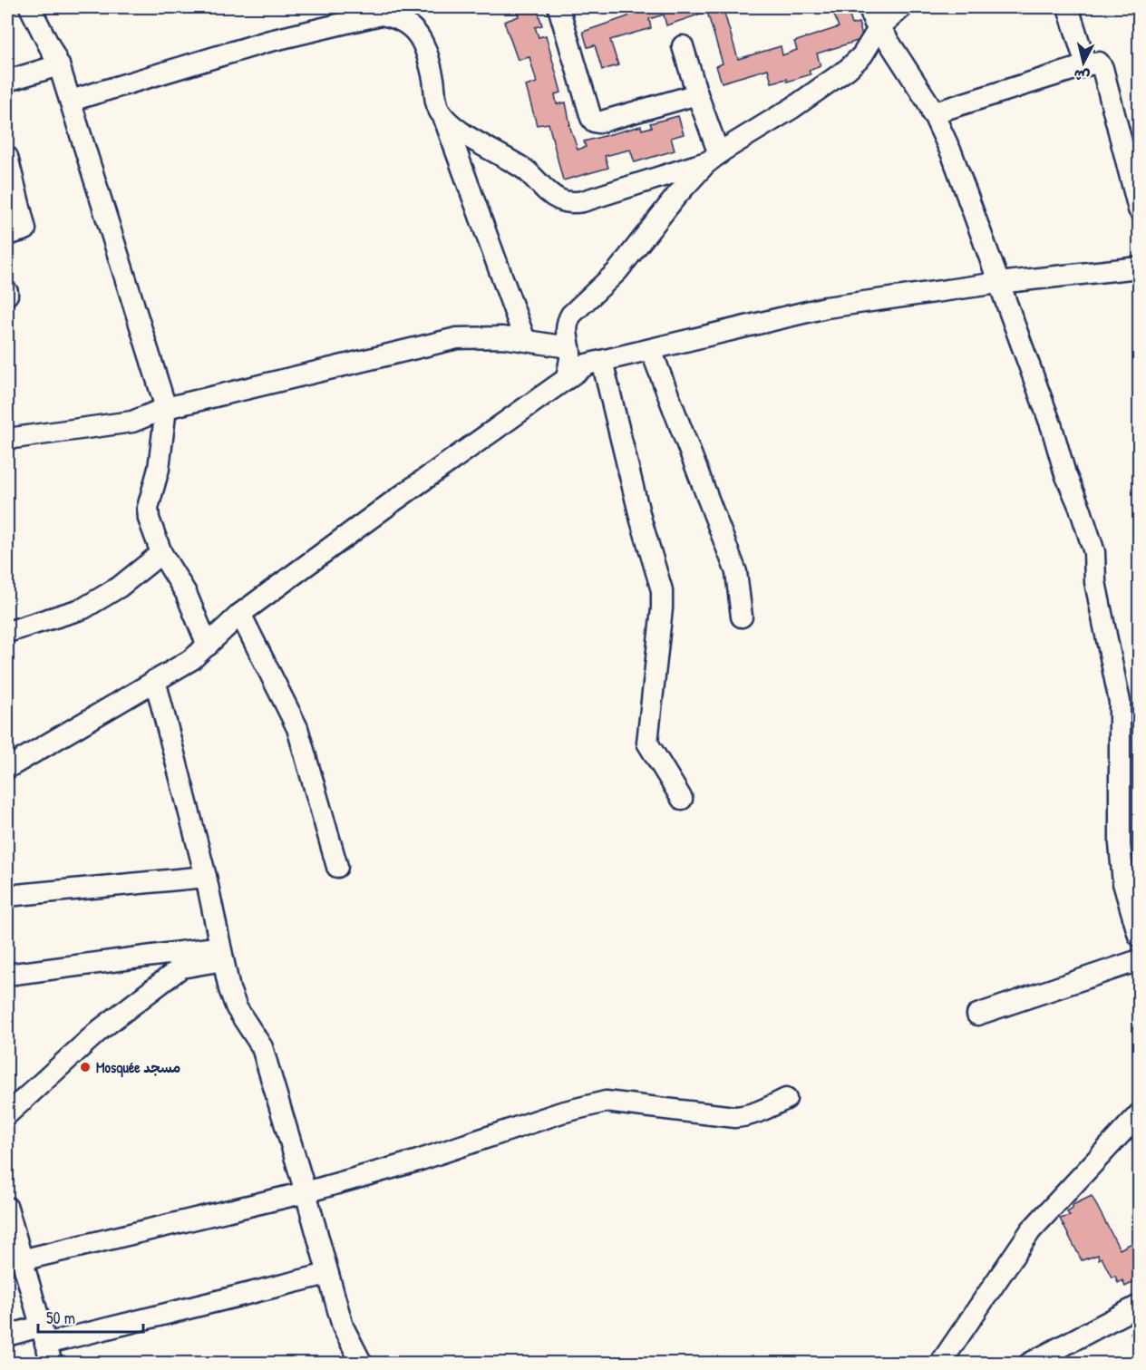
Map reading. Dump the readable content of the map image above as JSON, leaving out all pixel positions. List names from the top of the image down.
{
  "places": ["Mosquée مسجد"],
  "scale_bar": "50 m",
  "north": "bottom"
}
